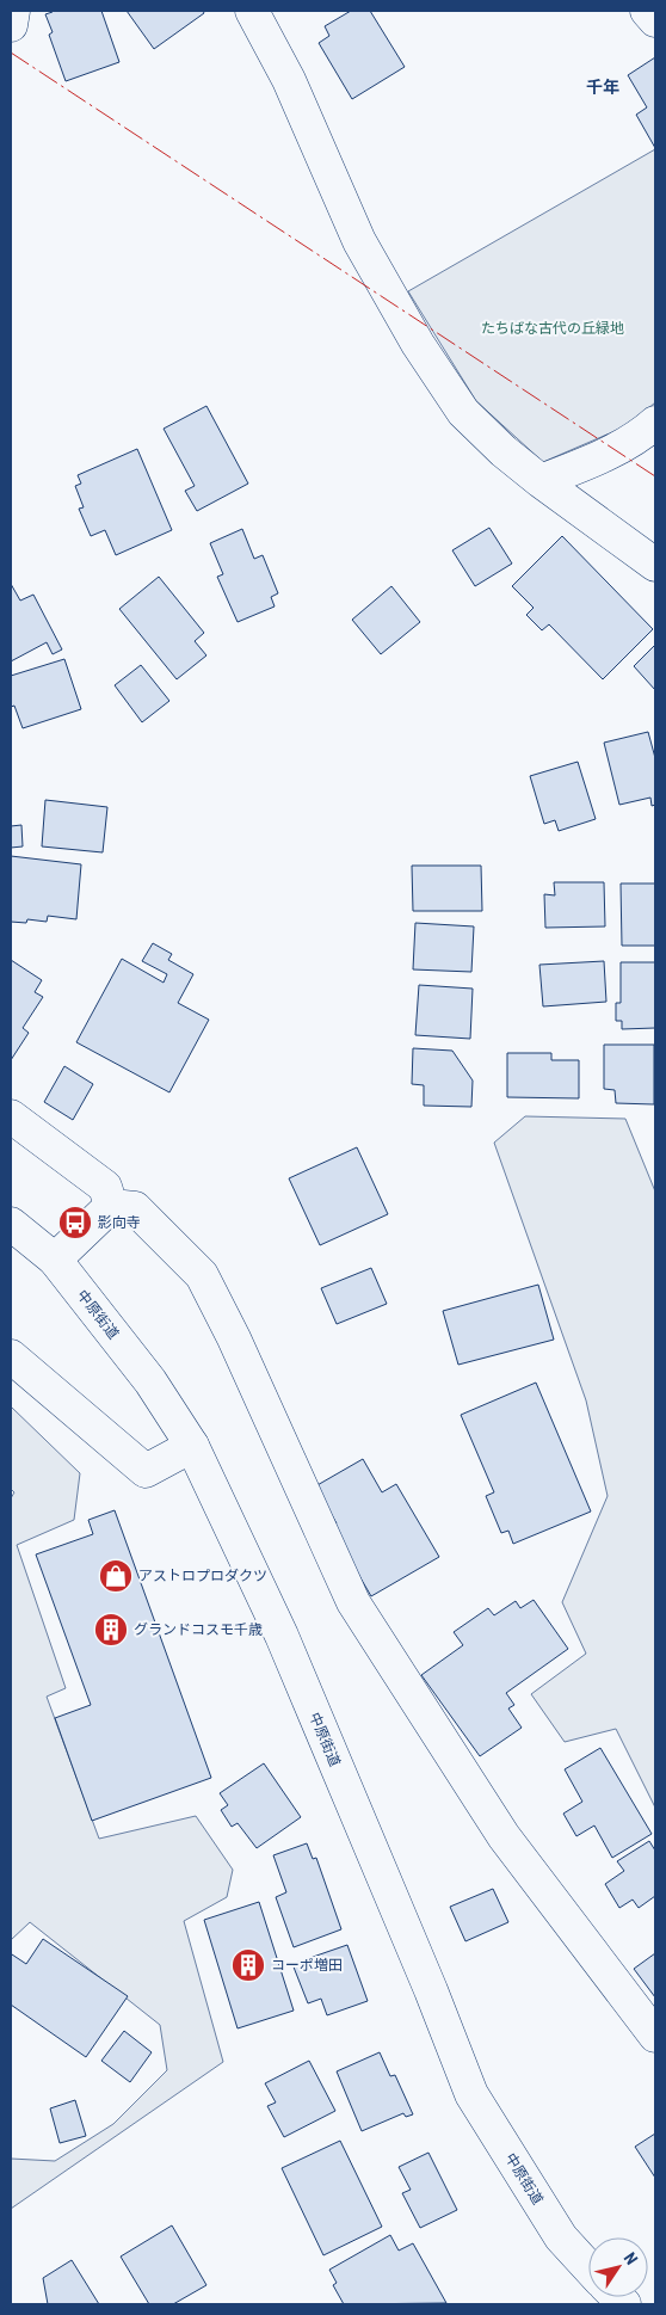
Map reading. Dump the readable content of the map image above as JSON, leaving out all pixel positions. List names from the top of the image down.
{
  "streets": {
    "street": ["中原街道"]
  },
  "districts": ["千年"],
  "parks": ["たちばな古代の丘緑地"],
  "places": {
    "bus stop": ["影向寺"],
    "shop": ["アストロプロダクツ"],
    "building": ["グランドコスモ千歳", "コーポ増田"]
  },
  "north": "top right"
}
